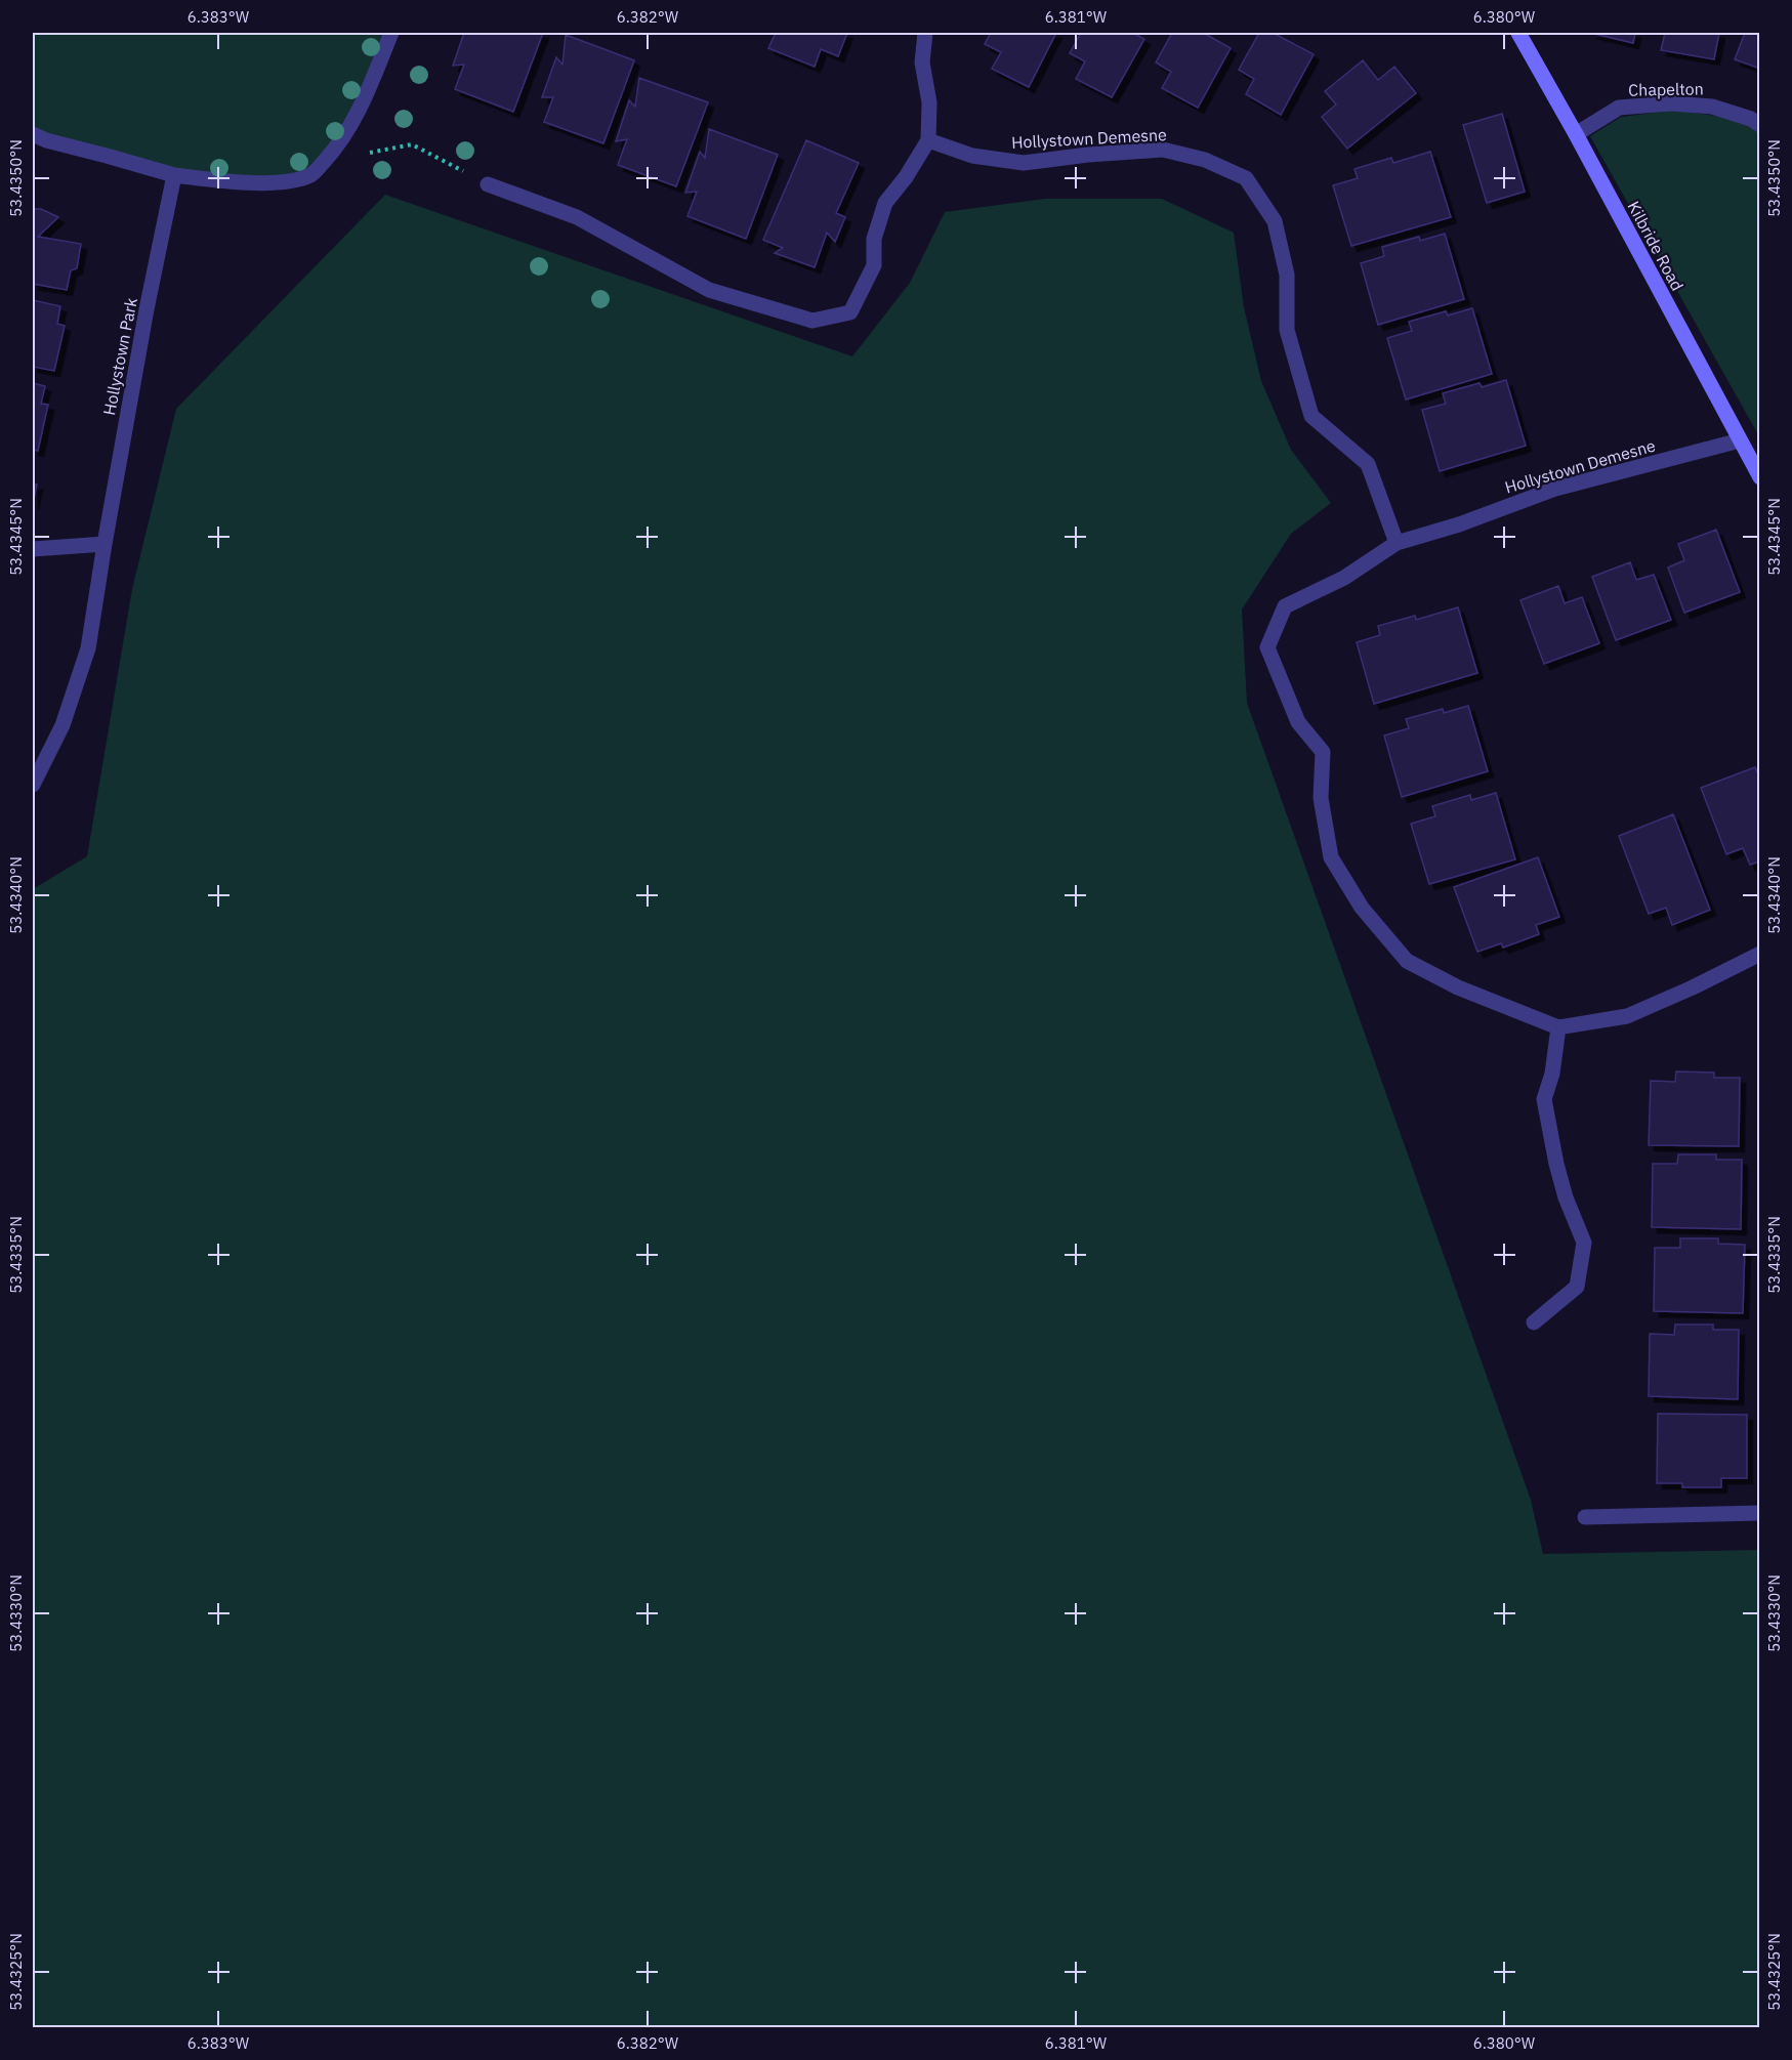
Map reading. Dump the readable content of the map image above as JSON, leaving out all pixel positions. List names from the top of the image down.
{
  "streets": {
    "street": [
      "Chapelton",
      "Hollystown Demesne",
      "Kilbride Road",
      "Hollystown Park"
    ]
  },
  "crossings": [
    ["Chapelton", "Kilbride Road"],
    ["Hollystown Demesne", "Kilbride Road"]
  ],
  "coordinates": [
    "6.383°W",
    "6.382°W",
    "6.381°W",
    "6.380°W",
    "53.4350°N",
    "53.4345°N",
    "53.4340°N",
    "53.4335°N",
    "53.4330°N",
    "53.4325°N"
  ]
}
